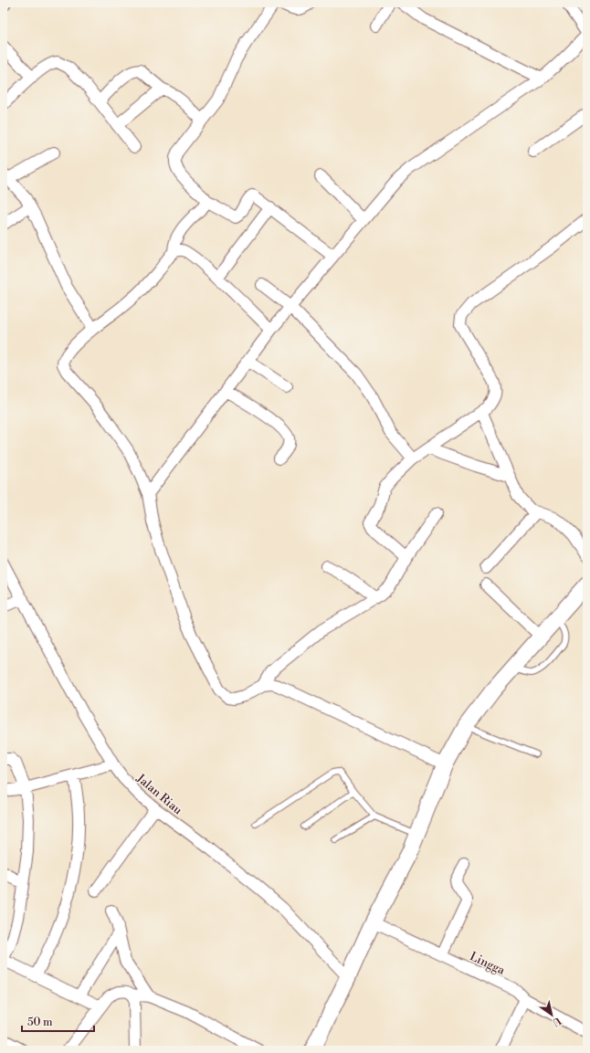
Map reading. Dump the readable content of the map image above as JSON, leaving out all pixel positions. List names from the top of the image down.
{
  "streets": {
    "street": ["Jalan Riau", "Lingga"]
  },
  "scale_bar": "50 m",
  "north": "bottom right"
}
